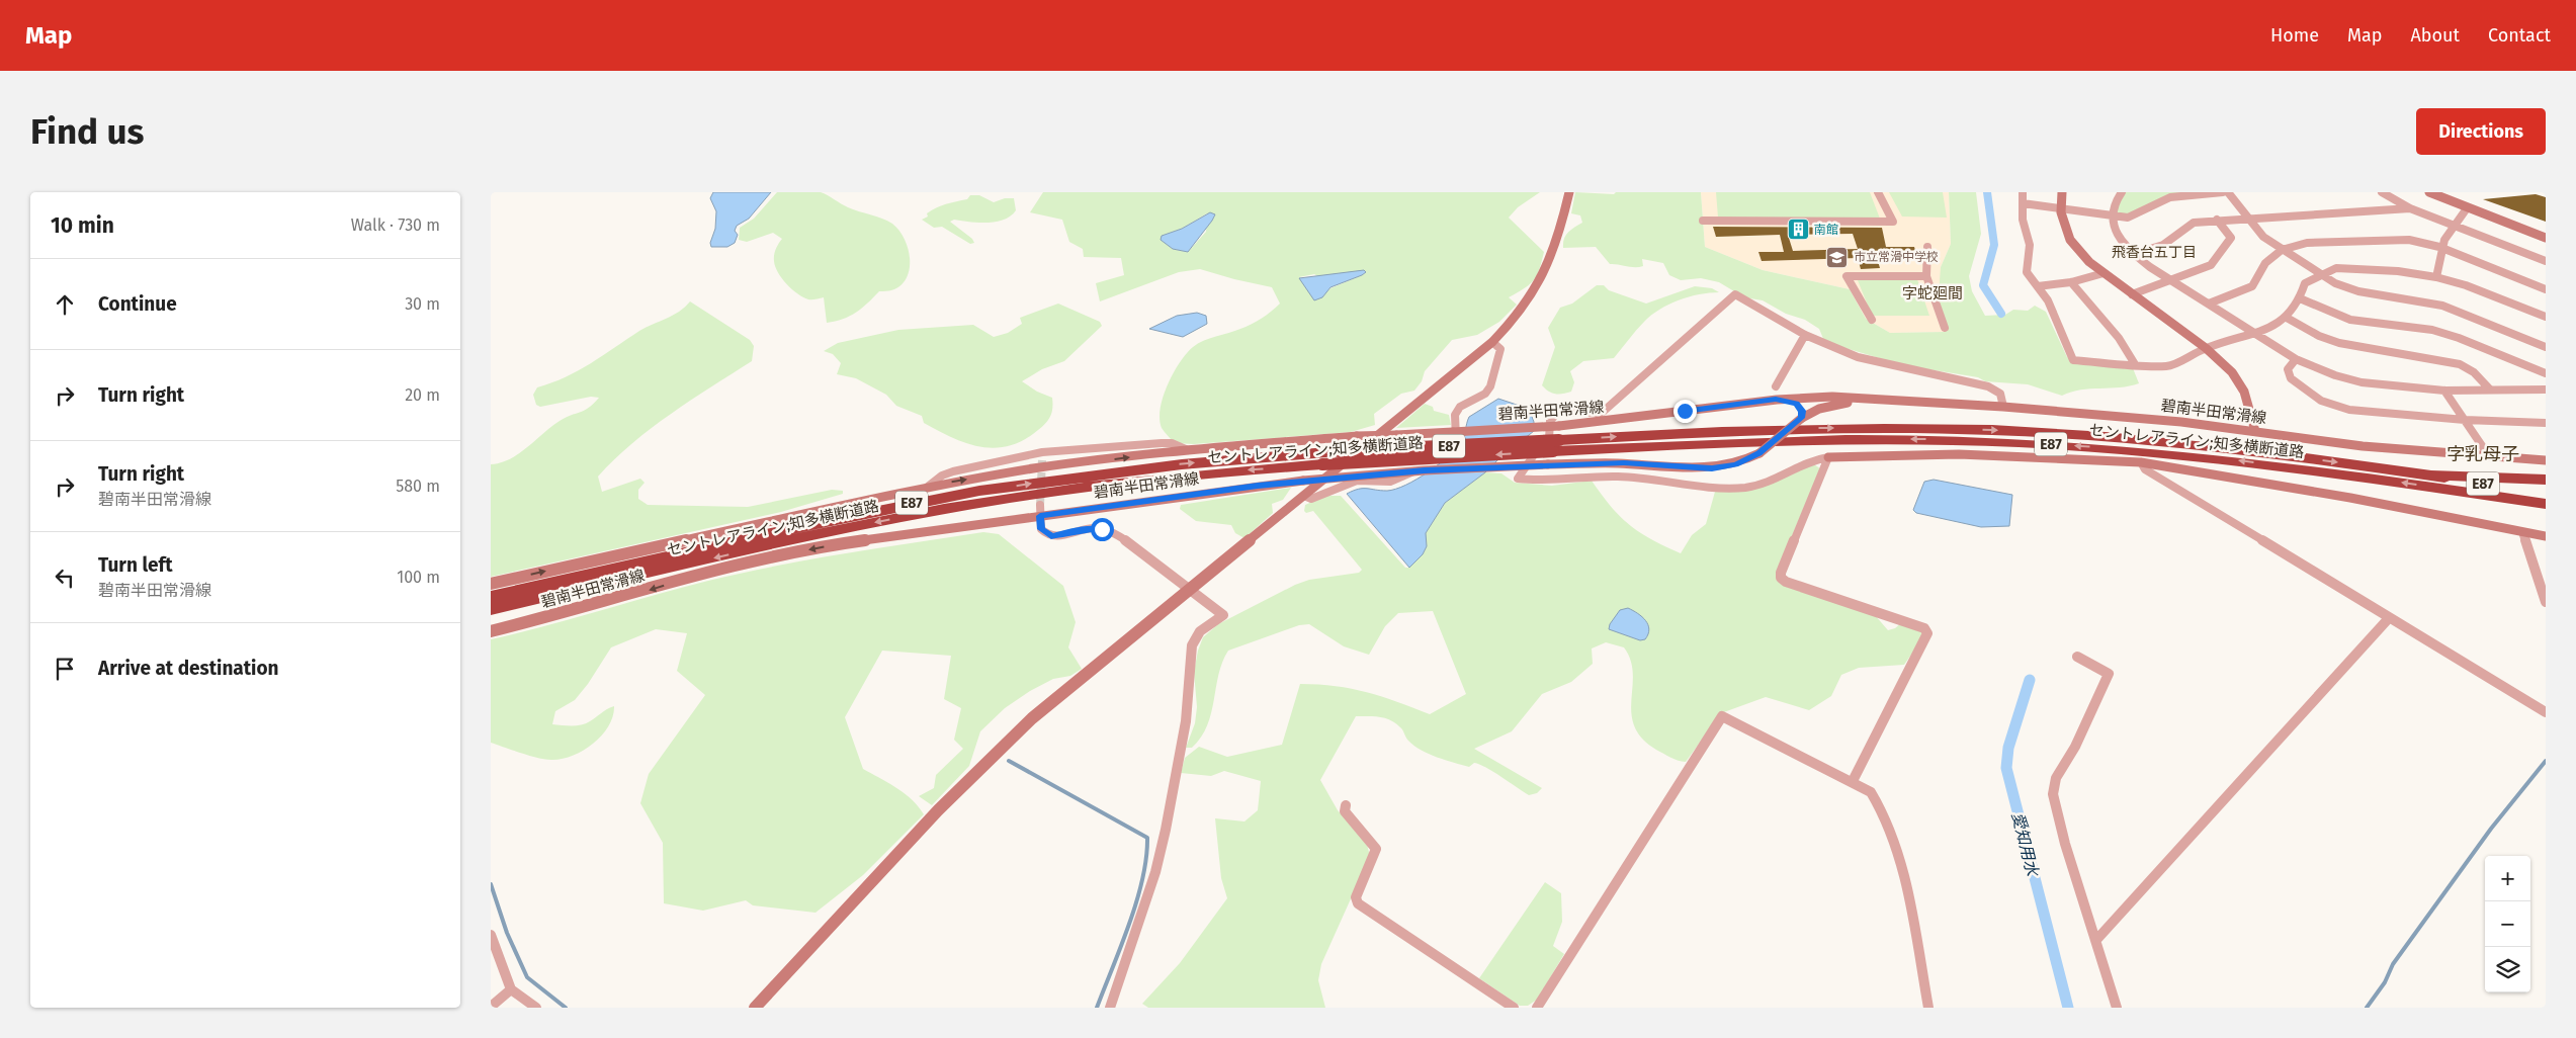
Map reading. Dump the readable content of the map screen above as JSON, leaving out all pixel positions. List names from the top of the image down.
{
  "streets": {
    "highway": ["セントレアライン;知多横断道路", "E87"],
    "main road": ["碧南半田常滑線"]
  },
  "crossings": [
    ["碧南半田常滑線", "セントレアライン;知多横断道路"]
  ],
  "districts": ["飛香台五丁目", "字蛇廻間", "字乳母子"],
  "water": ["愛知用水"],
  "places": {
    "building": ["南館"],
    "school or university": ["市立常滑中学校"]
  },
  "page": {
    "header": "Map",
    "nav": [
      "Home",
      "Map",
      "About",
      "Contact"
    ],
    "buttons": "Directions",
    "title": "Find us",
    "heading": ["10 min", "Walk · 730 m"],
    "list": [
      ["Continue", "30 m"],
      ["Turn right", "20 m"],
      ["Turn right", "碧南半田常滑線", "580 m"],
      ["Turn left", "碧南半田常滑線", "100 m"],
      "Arrive at destination"
    ],
    "map_buttons": ["+", "−"]
  }
}
